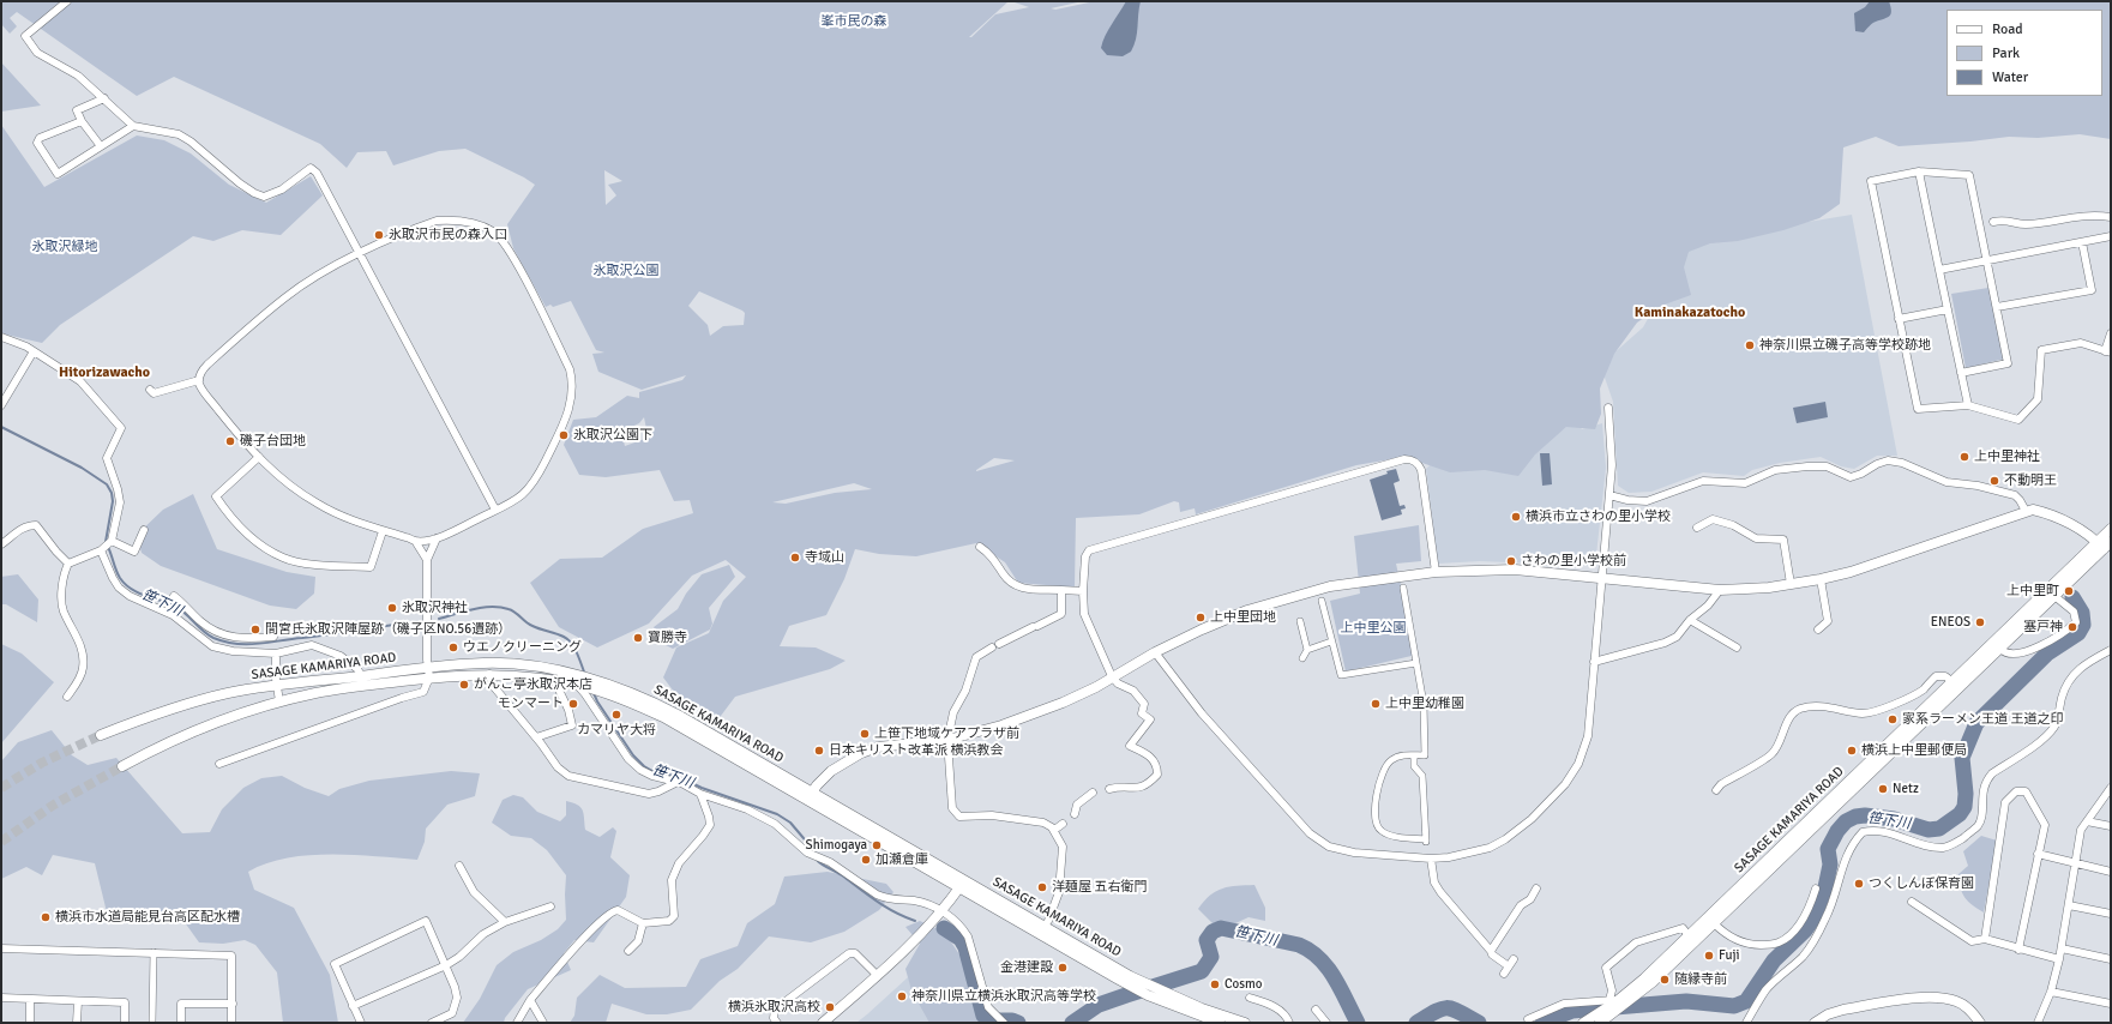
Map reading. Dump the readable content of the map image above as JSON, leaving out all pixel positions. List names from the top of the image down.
{
  "streets": {
    "street": ["SASAGE KAMARIYA ROAD"]
  },
  "districts": ["Kaminakazatocho", "Hitorizawacho"],
  "water": ["笹下川"],
  "parks": [
    "峯市民の森",
    "氷取沢緑地",
    "氷取沢公園",
    "上中里公園"
  ],
  "places": [
    "氷取沢市民の森入口",
    "神奈川県立磯子高等学校跡地",
    "氷取沢公園下",
    "磯子台団地",
    "上中里神社",
    "不動明王",
    "横浜市立さわの里小学校",
    "寺域山",
    "さわの里小学校前",
    "上中里町",
    "氷取沢神社",
    "上中里団地",
    "ENEOS",
    "塞戸神",
    "間宮氏氷取沢陣屋跡（磯子区NO.56遺跡）",
    "寶勝寺",
    "ウエノクリーニング",
    "がんこ亭氷取沢本店",
    "モンマート",
    "上中里幼稚園",
    "カマリヤ大将",
    "家系ラーメン王道 王道之印",
    "上笹下地域ケアプラザ前",
    "日本キリスト改革派 横浜教会",
    "横浜上中里郵便局",
    "Netz",
    "Shimogaya",
    "加瀬倉庫",
    "つくしんぼ保育園",
    "洋麺屋 五右衛門",
    "横浜市水道局能見台高区配水槽",
    "Fuji",
    "金港建設",
    "随縁寺前",
    "Cosmo",
    "神奈川県立横浜氷取沢高等学校",
    "横浜氷取沢高校"
  ],
  "legend": ["Road", "Park", "Water"]
}
